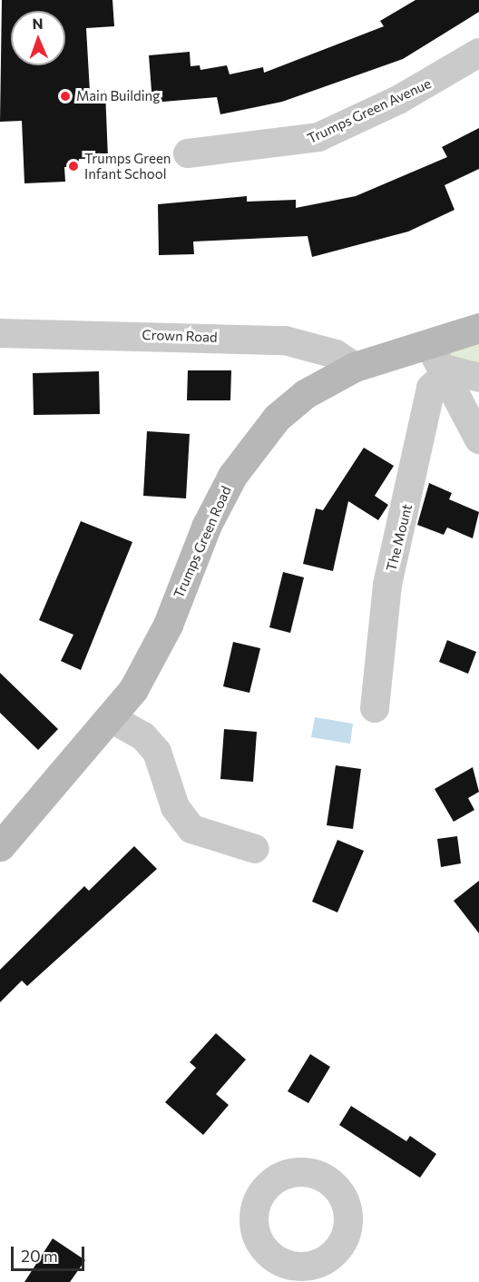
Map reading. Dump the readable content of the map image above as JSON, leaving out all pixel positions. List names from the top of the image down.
{
  "streets": {
    "street": [
      "Trumps Green Avenue",
      "Crown Road",
      "The Mount",
      "Trumps Green Road"
    ]
  },
  "crossings": [
    ["Crown Road", "Trumps Green Road"]
  ],
  "places": ["Main Building", "Trumps Green Infant School"],
  "scale_bar": "20 m",
  "north": "top"
}
